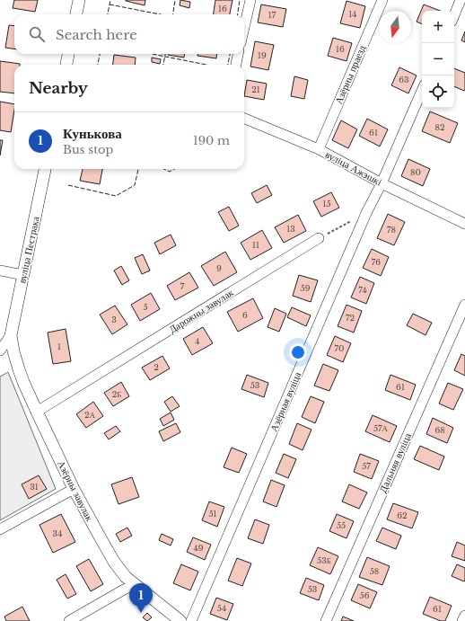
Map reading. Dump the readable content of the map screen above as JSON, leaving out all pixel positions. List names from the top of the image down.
{
  "streets": {
    "street": [
      "Азёрны праезд",
      "вуліца Ажэшкі",
      "вуліца Пестрака",
      "Дарожны завулак",
      "Азёрная вуліца",
      "Дальняя вуліца",
      "Азёрны завулак"
    ]
  },
  "crossings": [
    ["Азёрны праезд", "вуліца Ажэшкі"],
    ["вуліца Ажэшкі", "Азёрная вуліца"],
    ["вуліца Пестрака", "Азёрны завулак"],
    ["Дарожны завулак", "Азёрны завулак"]
  ],
  "house_numbers": [
    "16",
    "14",
    "17",
    "16",
    "19",
    "63",
    "21",
    "82",
    "61",
    "80",
    "15",
    "13",
    "78",
    "11",
    "76",
    "9",
    "7",
    "59",
    "74",
    "5",
    "6",
    "72",
    "3",
    "4",
    "1",
    "70",
    "2",
    "53",
    "61",
    "2Б",
    "2А",
    "57А",
    "68",
    "57",
    "31",
    "51",
    "62",
    "55",
    "34",
    "49",
    "53Б",
    "58",
    "53",
    "56",
    "54",
    "61"
  ],
  "north": "bottom",
  "page": {
    "map_buttons": ["+", "−"],
    "search": "Search here",
    "heading": "Nearby",
    "list": [
      {
        "mark": "1",
        "name": "Кунькова",
        "note": "Bus stop",
        "value": "190 m"
      }
    ],
    "pins": "1"
  }
}
